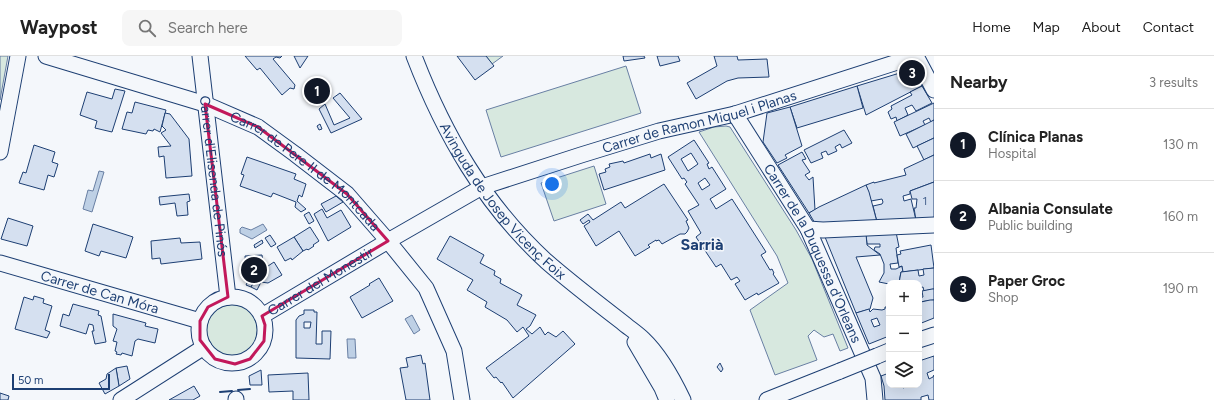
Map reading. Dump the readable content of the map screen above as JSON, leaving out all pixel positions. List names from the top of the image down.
{
  "streets": {
    "street": [
      "Carrer de Ramon Miquel i Planas",
      "Carrer de Pere II de Montcada",
      "Carrer d'Elisenda de Pinós",
      "Avinguda de Josep Vicenç Foix",
      "Carrer de la Duquessa d'Orleans",
      "Carrer del Monestir",
      "Carrer de Can Móra"
    ]
  },
  "crossings": [
    ["Carrer de Ramon Miquel i Planas", "Avinguda de Josep Vicenç Foix"],
    ["Carrer de Ramon Miquel i Planas", "Carrer de la Duquessa d'Orleans"],
    ["Carrer de Ramon Miquel i Planas", "Carrer del Monestir"],
    ["Carrer de Pere II de Montcada", "Carrer d'Elisenda de Pinós"],
    ["Carrer de Pere II de Montcada", "Carrer del Monestir"],
    ["Carrer d'Elisenda de Pinós", "Carrer del Monestir"],
    ["Carrer d'Elisenda de Pinós", "Carrer de Can Móra"],
    ["Avinguda de Josep Vicenç Foix", "Carrer del Monestir"],
    ["Carrer del Monestir", "Carrer de Can Móra"]
  ],
  "districts": ["Sarrià"],
  "house_numbers": ["1"],
  "scale_bar": "50 m",
  "page": {
    "header": "Waypost",
    "search": "Search here",
    "nav": [
      "Home",
      "Map",
      "About",
      "Contact"
    ],
    "heading": ["Nearby", "3 results"],
    "pins": ["3", "1", "2"],
    "list": [
      {
        "mark": "1",
        "name": "Clínica Planas",
        "note": "Hospital",
        "value": "130 m"
      },
      {
        "mark": "2",
        "name": "Albania Consulate",
        "note": "Public building",
        "value": "160 m"
      },
      {
        "mark": "3",
        "name": "Paper Groc",
        "note": "Shop",
        "value": "190 m"
      }
    ],
    "map_buttons": ["+", "−"],
    "scale": "50 m"
  }
}
